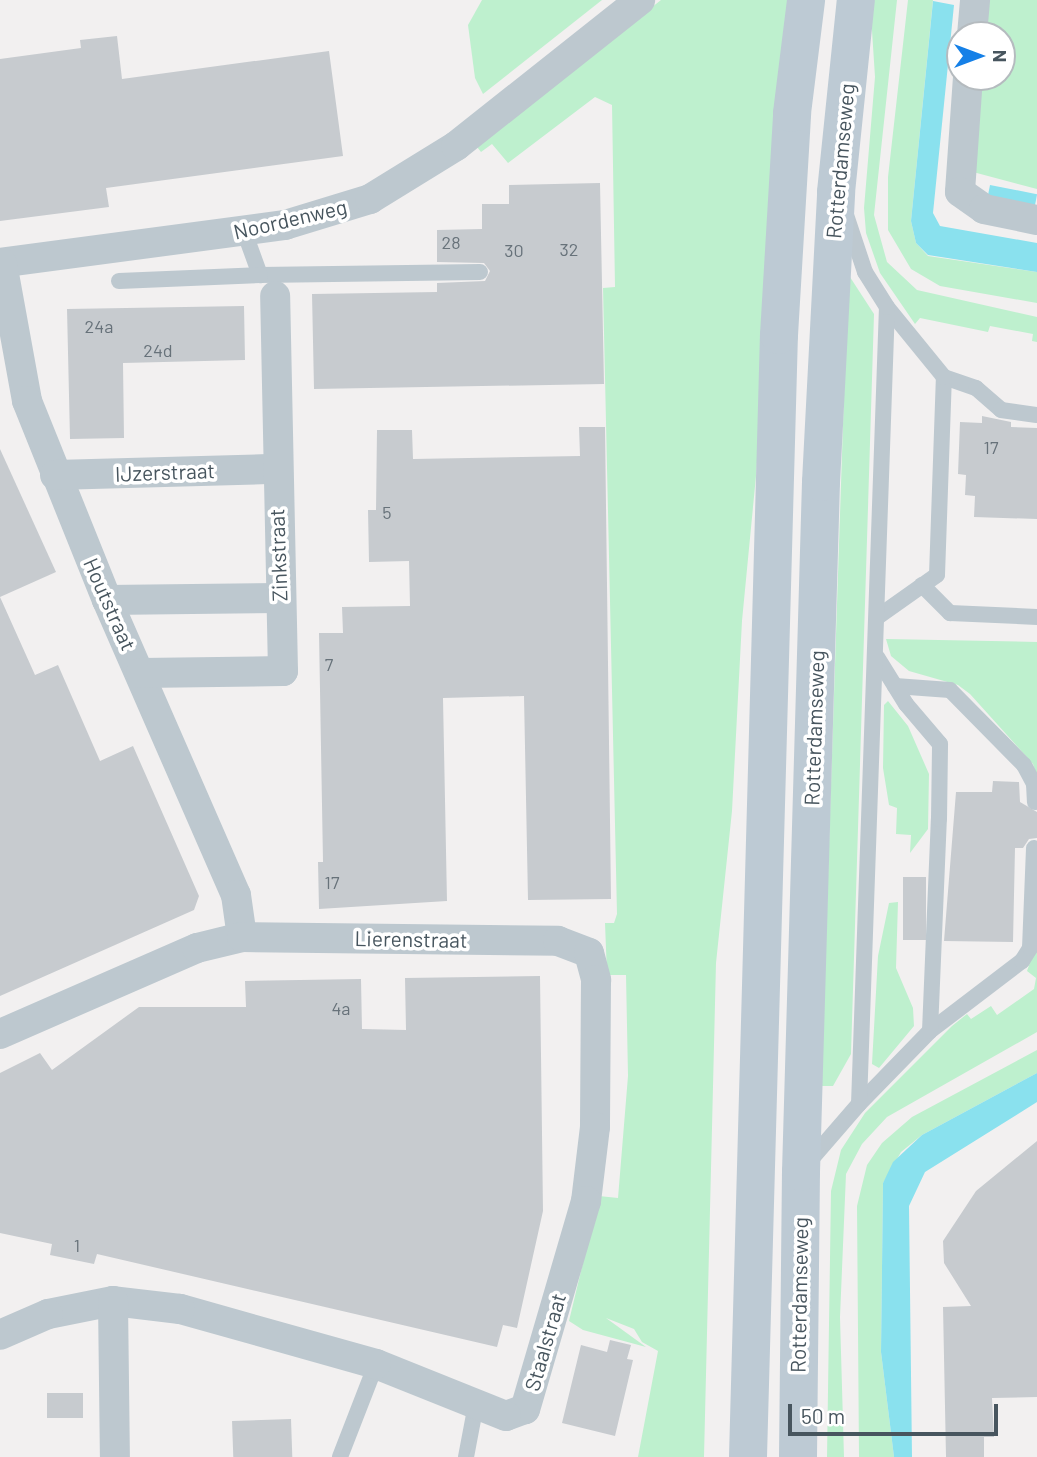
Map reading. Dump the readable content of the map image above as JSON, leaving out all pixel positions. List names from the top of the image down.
{
  "streets": {
    "main road": ["Rotterdamseweg"],
    "street": [
      "Noordenweg",
      "IJzerstraat",
      "Zinkstraat",
      "Houtstraat",
      "Lierenstraat",
      "Staalstraat"
    ]
  },
  "crossings": [
    ["Noordenweg", "Houtstraat"],
    ["IJzerstraat", "Zinkstraat"],
    ["IJzerstraat", "Houtstraat"],
    ["Zinkstraat", "Houtstraat"],
    ["Houtstraat", "Lierenstraat"],
    ["Lierenstraat", "Staalstraat"]
  ],
  "house_numbers": [
    "28",
    "32",
    "30",
    "24a",
    "24d",
    "17",
    "5",
    "7",
    "17",
    "4a",
    "1"
  ],
  "scale_bar": "50 m",
  "north": "right"
}
